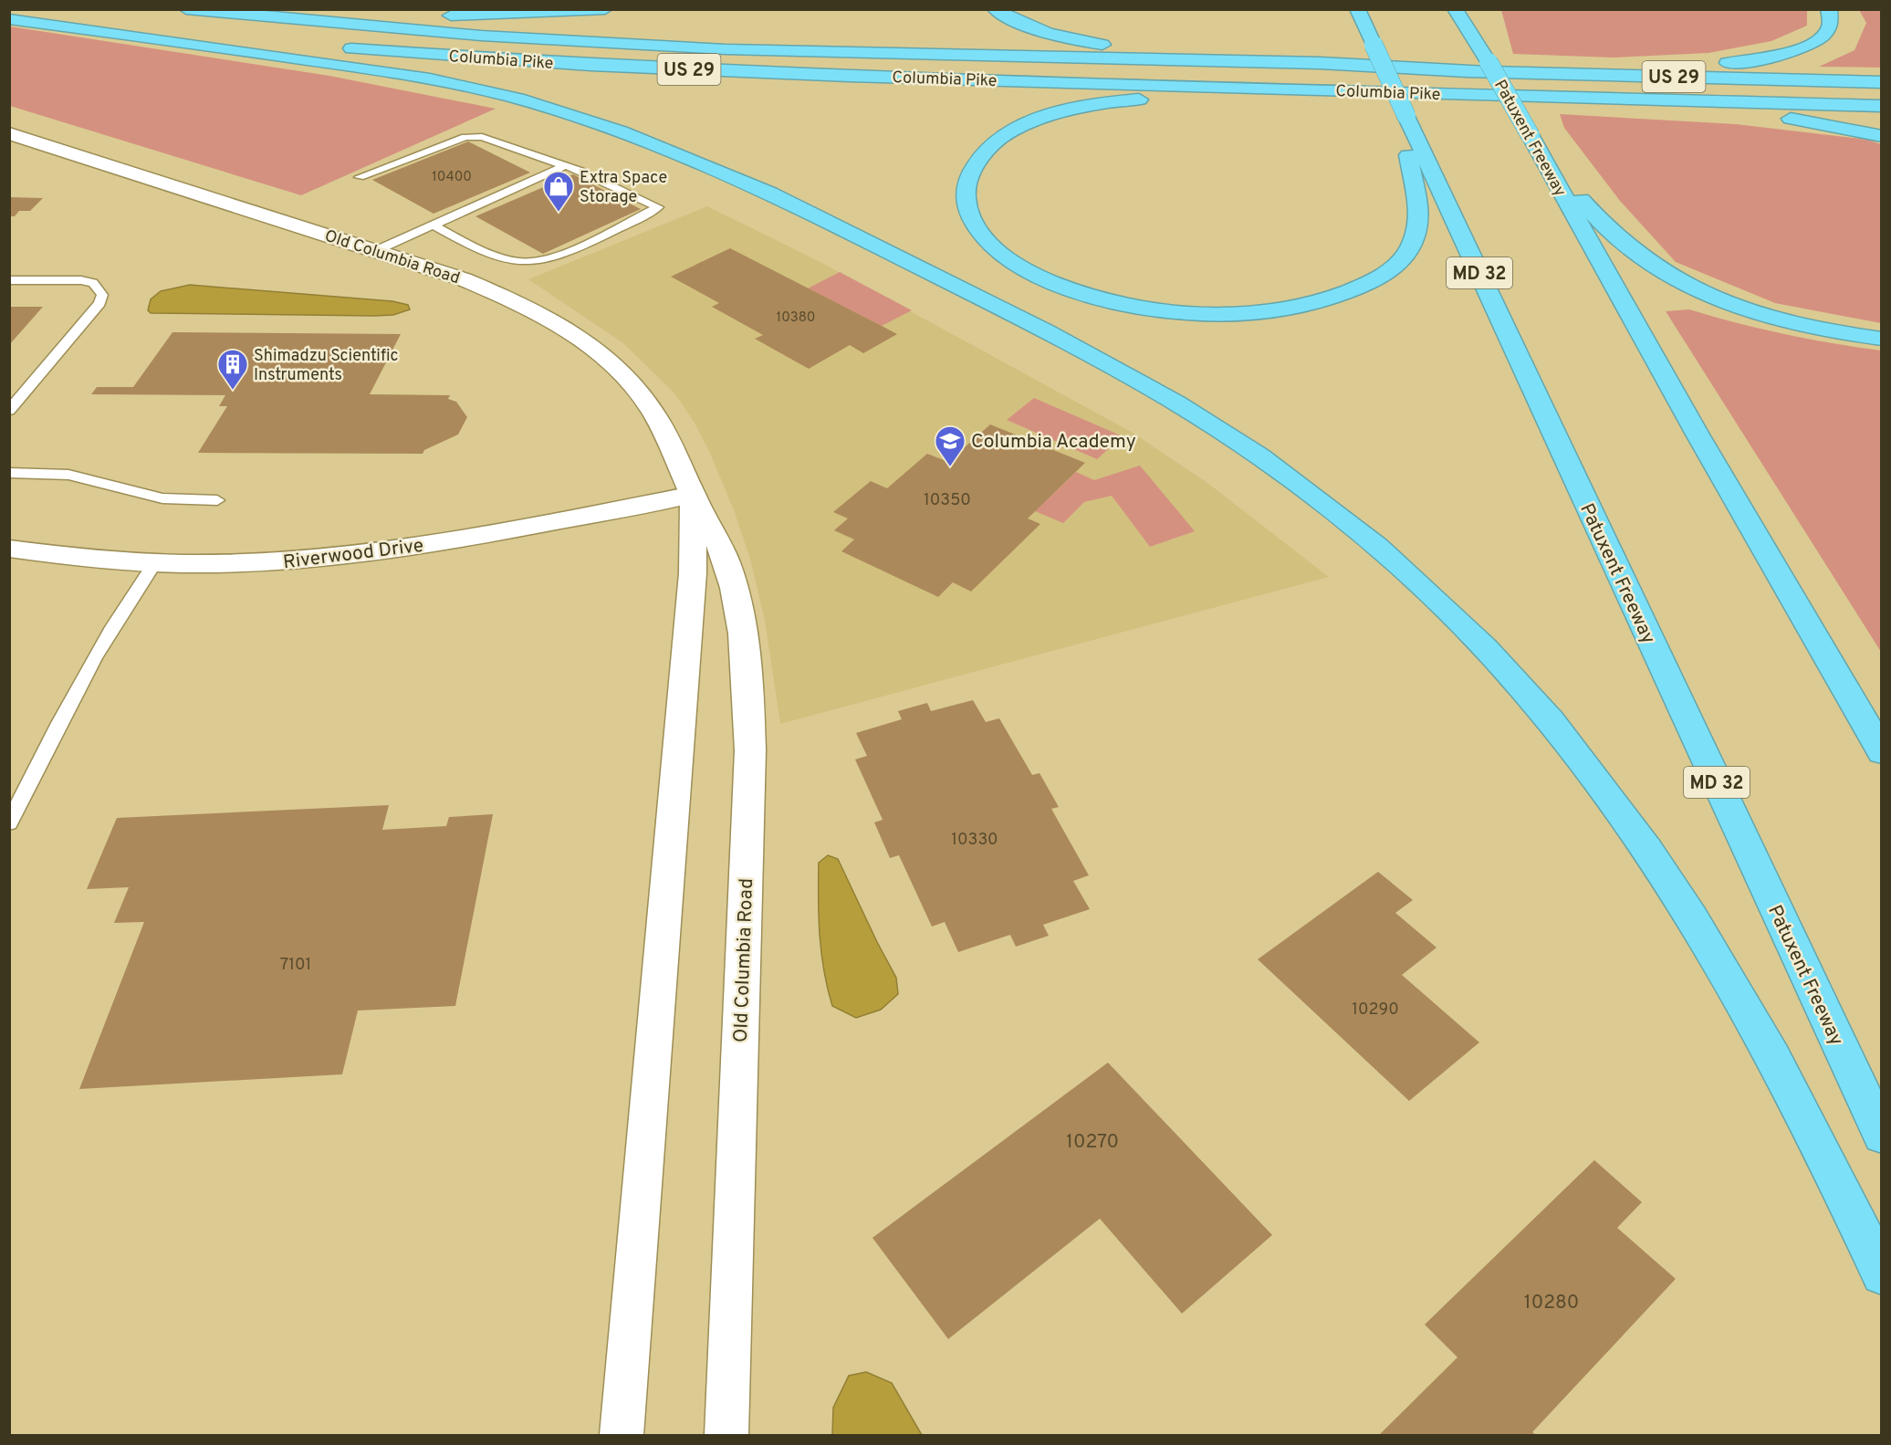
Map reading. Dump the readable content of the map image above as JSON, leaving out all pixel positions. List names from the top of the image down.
{
  "streets": {
    "highway": [
      "Columbia Pike",
      "US 29",
      "Patuxent Freeway",
      "MD 32"
    ],
    "street": ["Old Columbia Road", "Riverwood Drive"]
  },
  "crossings": [
    ["Old Columbia Road", "Riverwood Drive"]
  ],
  "places": {
    "shop": ["Extra Space Storage"],
    "building": ["Shimadzu Scientific Instruments"],
    "school or university": ["Columbia Academy"]
  },
  "house_numbers": [
    "10400",
    "10380",
    "10350",
    "10330",
    "7101",
    "10290",
    "10270",
    "10280"
  ]
}
